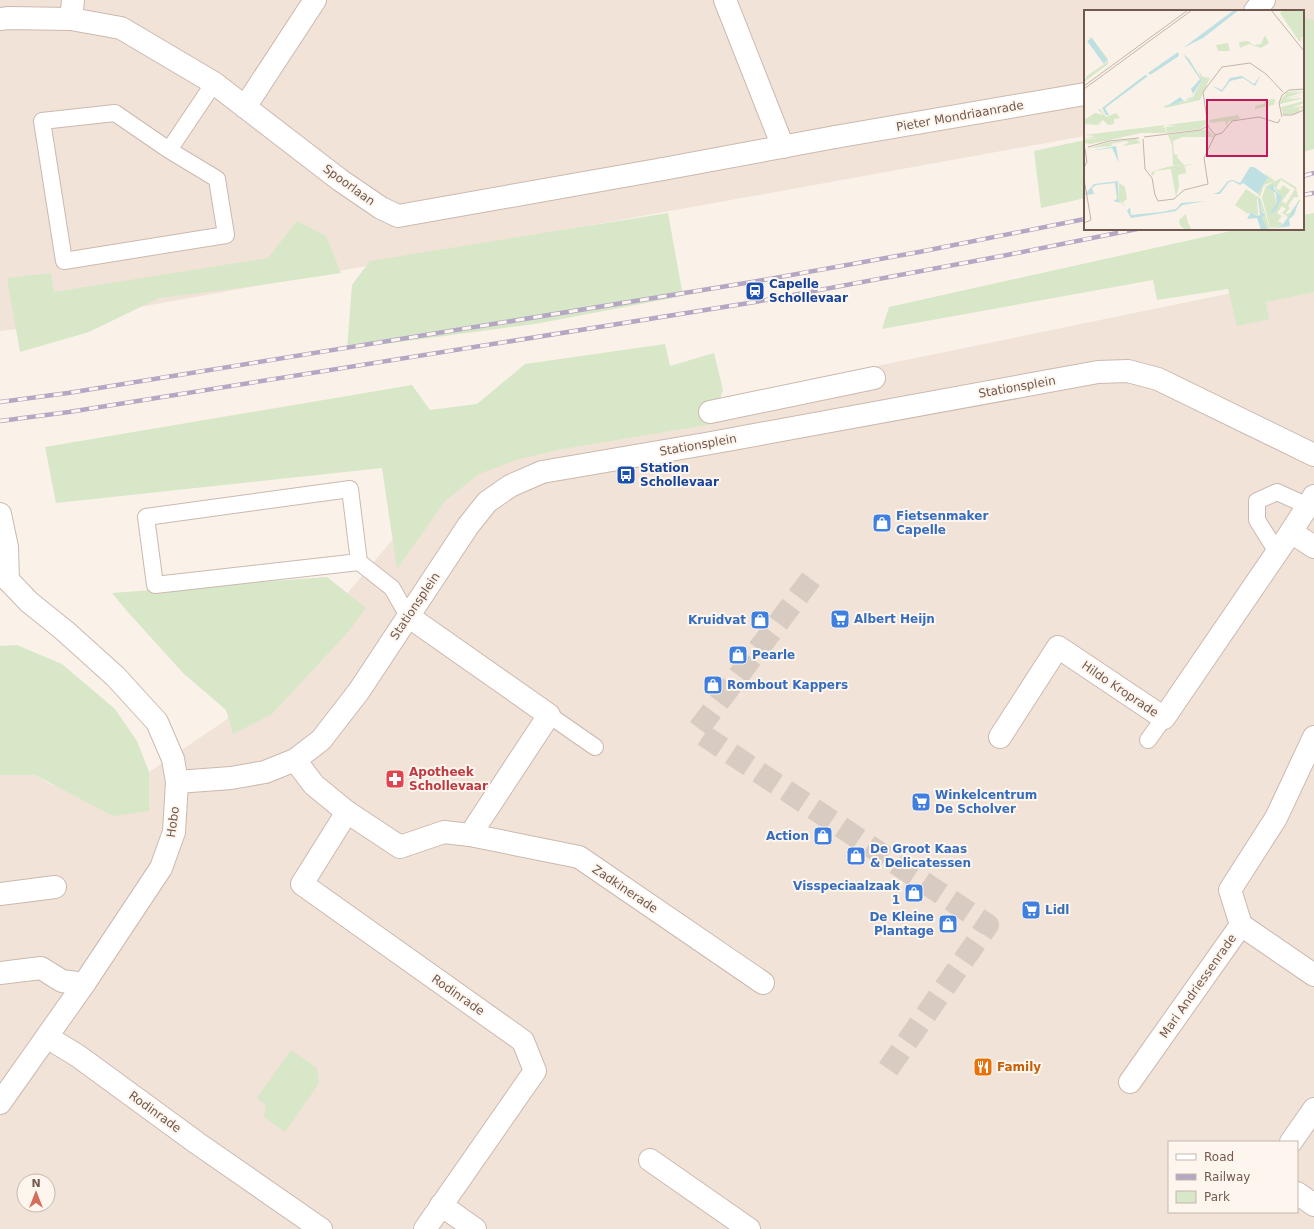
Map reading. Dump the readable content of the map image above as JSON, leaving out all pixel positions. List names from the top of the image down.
{
  "streets": {
    "street": [
      "Pieter Mondriaanrade",
      "Spoorlaan",
      "Stationsplein",
      "Hildo Kroprade",
      "Hobo",
      "Zadkinerade",
      "Mari Andriessenrade",
      "Rodinrade"
    ]
  },
  "crossings": [
    ["Pieter Mondriaanrade", "Spoorlaan"],
    ["Stationsplein", "Hobo"],
    ["Stationsplein", "Zadkinerade"],
    ["Hobo", "Rodinrade"],
    ["Zadkinerade", "Rodinrade"]
  ],
  "places": {
    "station": ["Capelle Schollevaar"],
    "bus stop": ["Station Schollevaar"],
    "shop": [
      "Fietsenmaker Capelle",
      "Kruidvat",
      "Pearle",
      "Rombout Kappers",
      "Action",
      "De Groot Kaas & Delicatessen",
      "Visspeciaalzaak 1",
      "De Kleine Plantage"
    ],
    "supermarket": ["Albert Heijn", "Winkelcentrum De Scholver", "Lidl"],
    "pharmacy": ["Apotheek Schollevaar"],
    "restaurant": ["Family"]
  },
  "legend": ["Road", "Railway", "Park"],
  "north": "top"
}
